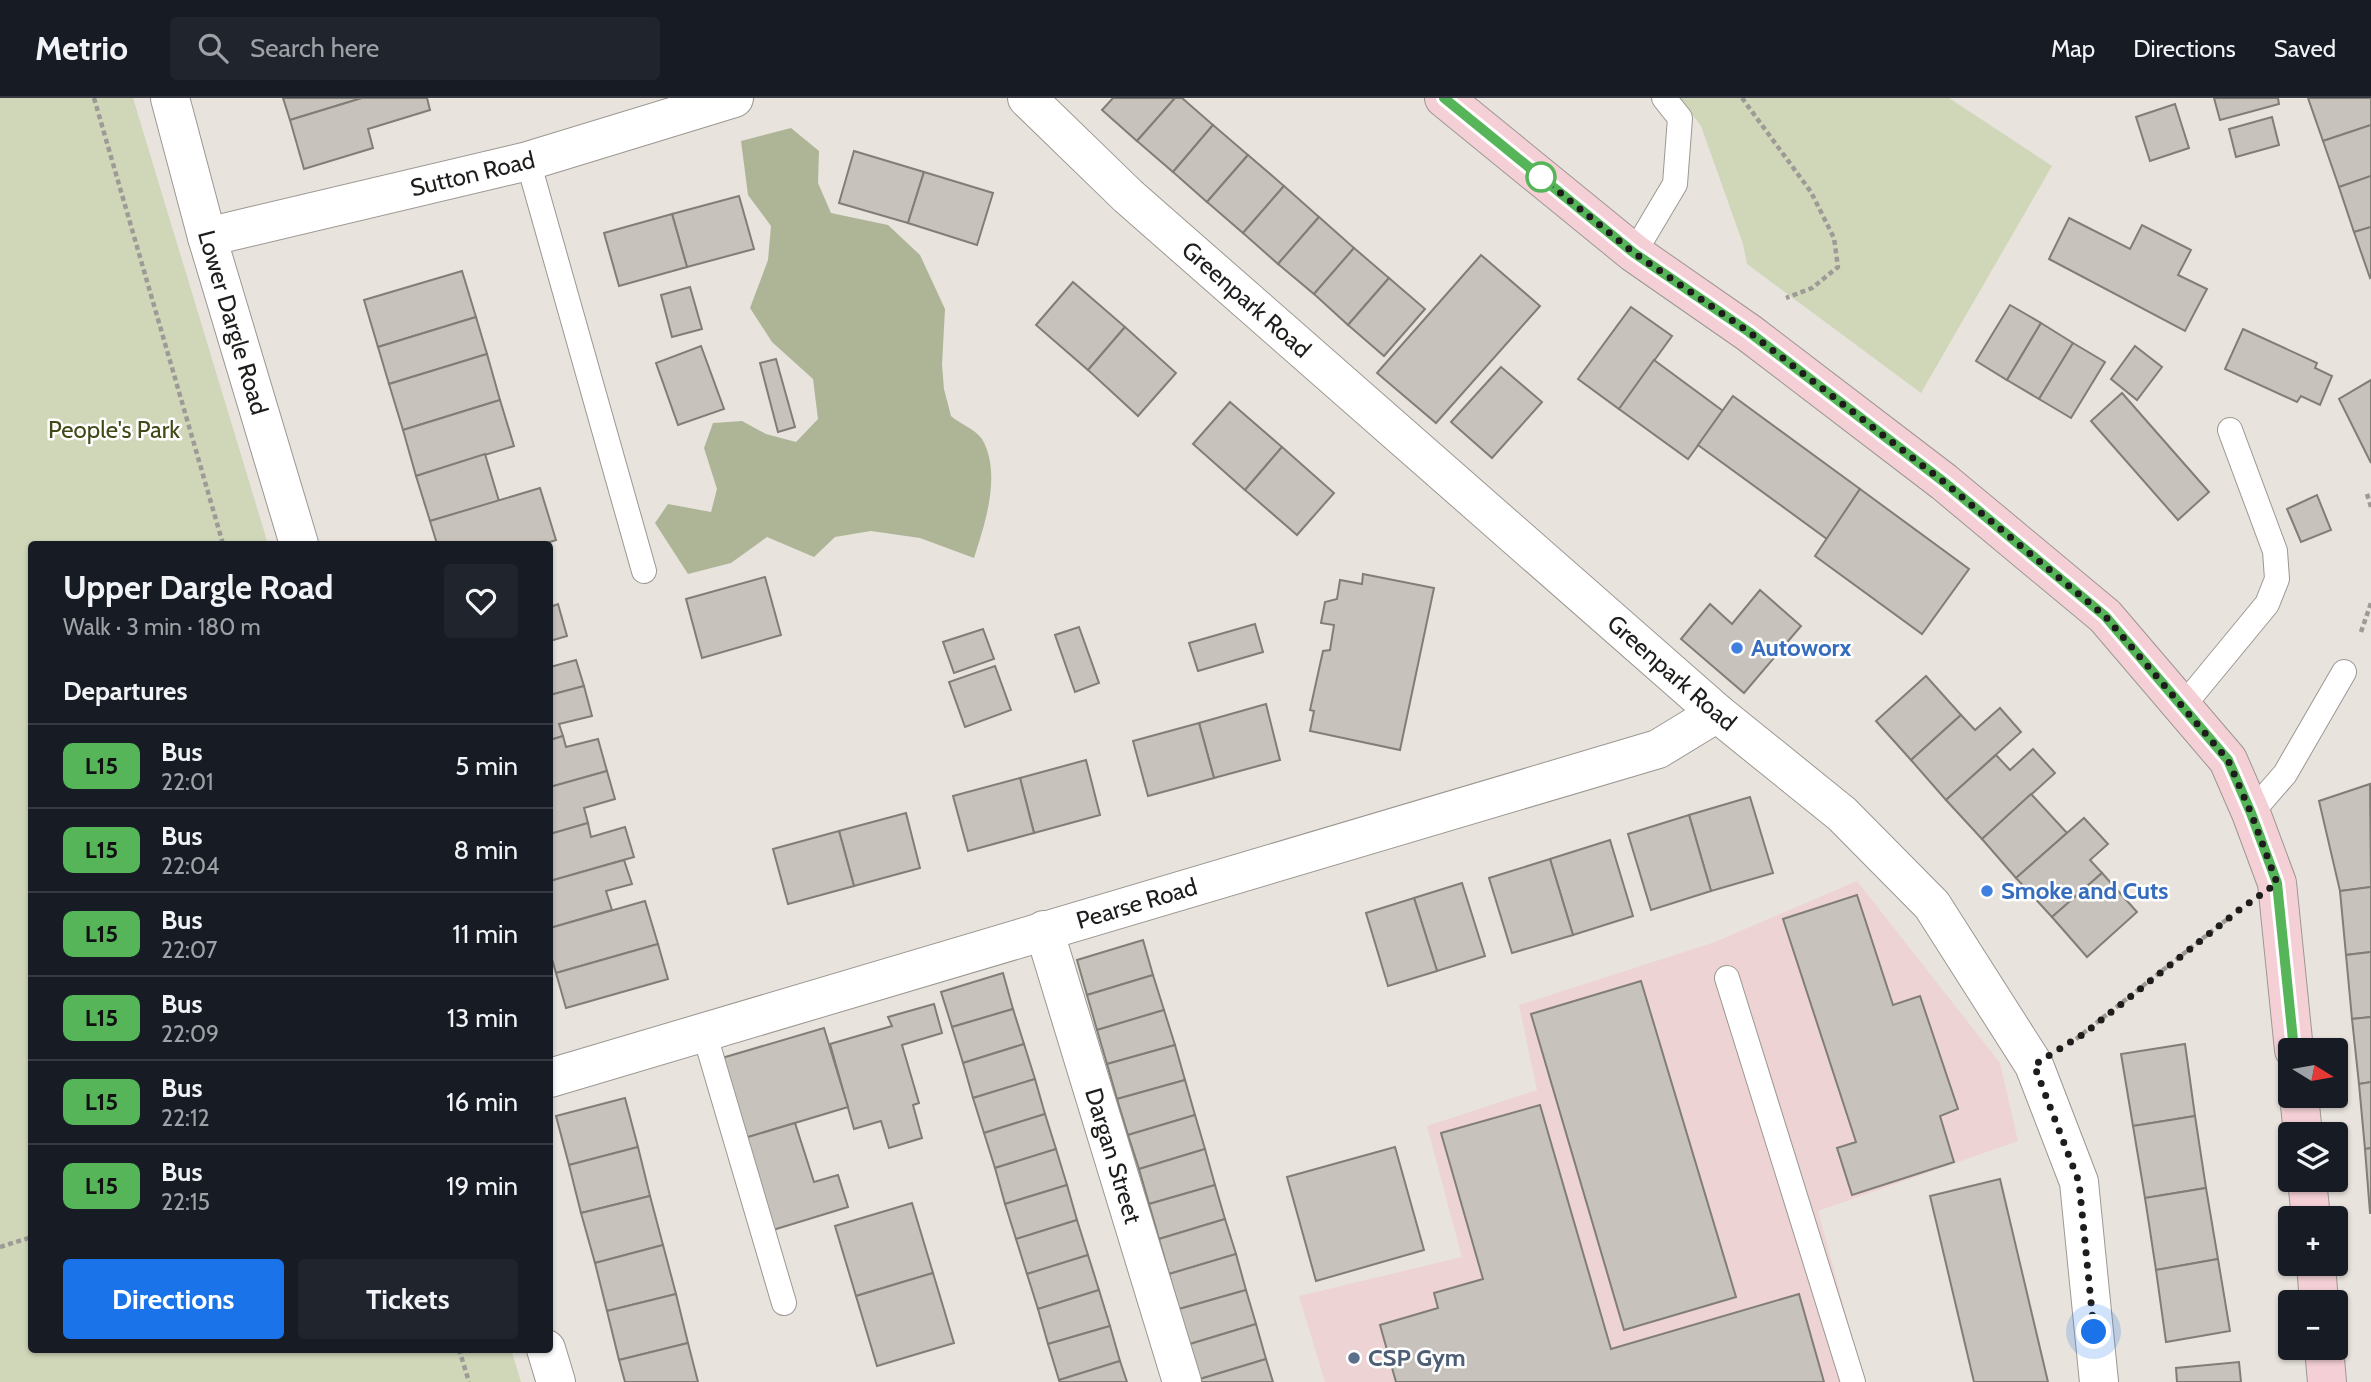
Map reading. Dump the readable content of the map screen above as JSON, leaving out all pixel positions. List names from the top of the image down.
{
  "streets": {
    "street": [
      "Sutton Road",
      "Greenpark Road",
      "Lower Dargle Road",
      "Pearse Road",
      "Dargan Street"
    ]
  },
  "crossings": [
    ["Sutton Road", "Lower Dargle Road"],
    ["Greenpark Road", "Pearse Road"],
    ["Pearse Road", "Dargan Street"]
  ],
  "parks": ["People's Park"],
  "places": ["Autoworx", "Smoke and Cuts", "CSP Gym"],
  "lines": ["bus line L15"],
  "north": "right",
  "page": {
    "header": "Metrio",
    "search": "Search here",
    "nav": ["Map", "Directions", "Saved"],
    "heading": [
      ["Upper Dargle Road", "Walk · 3 min · 180 m"],
      "Departures"
    ],
    "list": [
      {
        "mark": "L15",
        "name": "Bus",
        "note": "22:01",
        "value": "5 min"
      },
      {
        "mark": "L15",
        "name": "Bus",
        "note": "22:04",
        "value": "8 min"
      },
      {
        "mark": "L15",
        "name": "Bus",
        "note": "22:07",
        "value": "11 min"
      },
      {
        "mark": "L15",
        "name": "Bus",
        "note": "22:09",
        "value": "13 min"
      },
      {
        "mark": "L15",
        "name": "Bus",
        "note": "22:12",
        "value": "16 min"
      },
      {
        "mark": "L15",
        "name": "Bus",
        "note": "22:15",
        "value": "19 min"
      }
    ],
    "map_buttons": ["+", "−"],
    "buttons": ["Directions", "Tickets"]
  }
}
